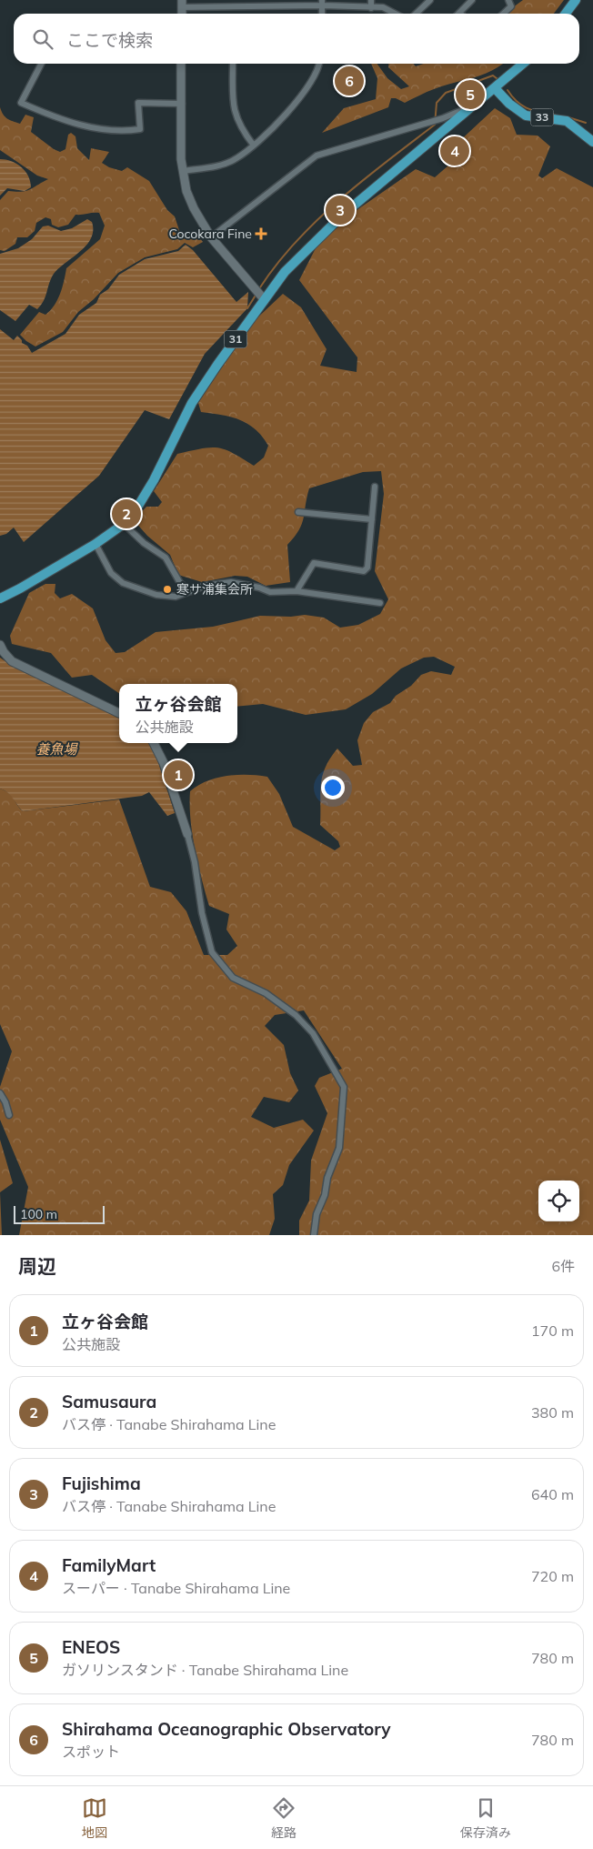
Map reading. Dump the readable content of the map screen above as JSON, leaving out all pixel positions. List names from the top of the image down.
{
  "streets": {
    "main road": ["33", "31"]
  },
  "crossings": [
    ["33", "31"]
  ],
  "water": ["養魚場"],
  "places": {
    "health": ["Cocokara Fine"],
    "other": ["寒サ浦集会所"]
  },
  "scale_bar": "100 m",
  "page": {
    "search": "ここで検索",
    "pins": [
      "6",
      "5",
      "4",
      "3",
      "2",
      "1"
    ],
    "popup": ["立ヶ谷会館", "公共施設"],
    "scale": "100 m",
    "heading": ["周辺", "6件"],
    "list": [
      {
        "mark": "1",
        "name": "立ヶ谷会館",
        "note": "公共施設",
        "value": "170 m"
      },
      {
        "mark": "2",
        "name": "Samusaura",
        "note": "バス停 · Tanabe Shirahama Line",
        "value": "380 m"
      },
      {
        "mark": "3",
        "name": "Fujishima",
        "note": "バス停 · Tanabe Shirahama Line",
        "value": "640 m"
      },
      {
        "mark": "4",
        "name": "FamilyMart",
        "note": "スーパー · Tanabe Shirahama Line",
        "value": "720 m"
      },
      {
        "mark": "5",
        "name": "ENEOS",
        "note": "ガソリンスタンド · Tanabe Shirahama Line",
        "value": "780 m"
      },
      {
        "mark": "6",
        "name": "Shirahama Oceanographic Observatory",
        "note": "スポット",
        "value": "780 m"
      }
    ],
    "nav": ["地図", "経路", "保存済み"]
  }
}
